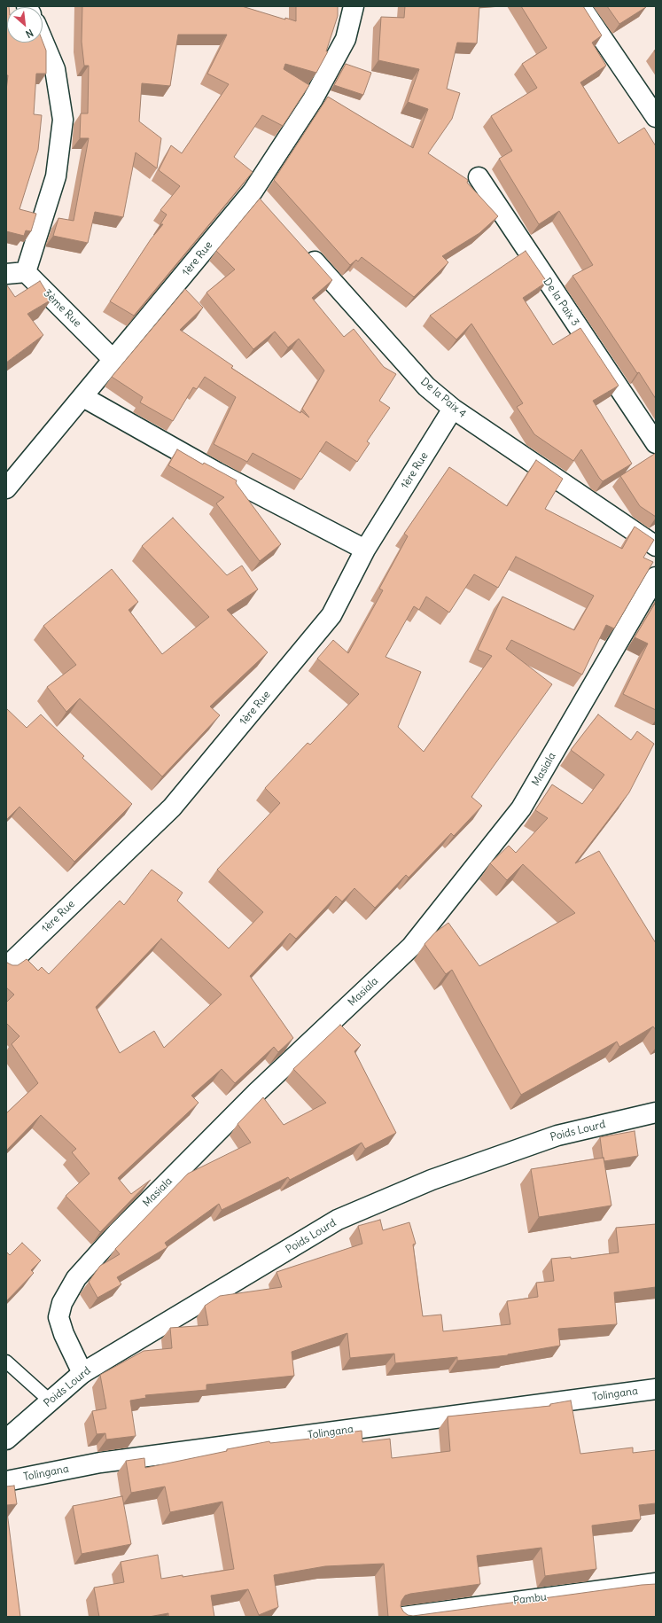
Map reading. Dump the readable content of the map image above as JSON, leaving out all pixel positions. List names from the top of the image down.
{
  "streets": {
    "street": [
      "1ère Rue",
      "De la Paix 3",
      "3ème Rue",
      "De la Paix 4",
      "Masiala",
      "Poids Lourd",
      "Tolingana",
      "Pambu"
    ]
  },
  "crossings": [
    ["1ère Rue", "3ème Rue"],
    ["1ère Rue", "De la Paix 4"],
    ["Masiala", "Poids Lourd"]
  ],
  "north": "bottom right"
}
